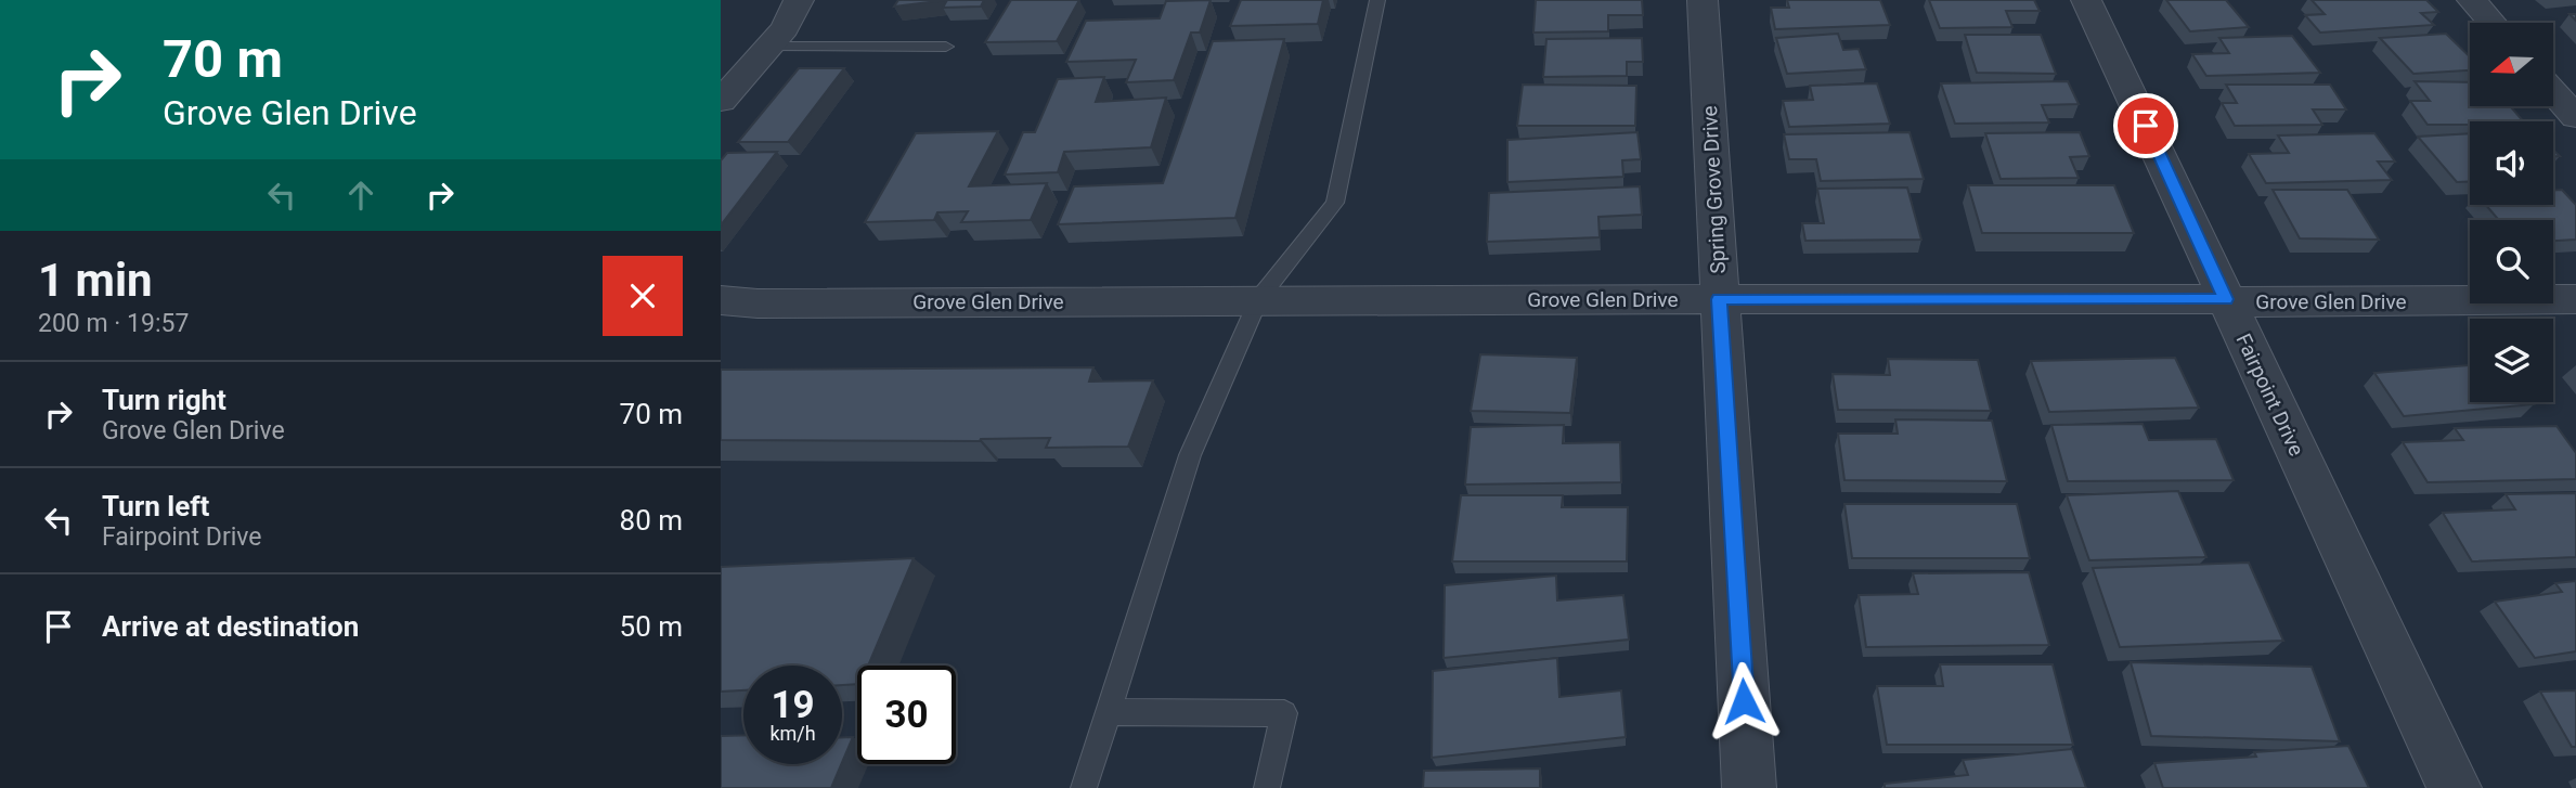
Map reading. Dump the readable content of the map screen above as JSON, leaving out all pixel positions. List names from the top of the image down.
{
  "streets": {
    "street": ["Spring Grove Drive", "Grove Glen Drive", "Fairpoint Drive"]
  },
  "crossings": [
    ["Spring Grove Drive", "Grove Glen Drive"],
    ["Grove Glen Drive", "Fairpoint Drive"]
  ],
  "north": "left",
  "page": {
    "turn": ["70 m", "Grove Glen Drive"],
    "heading": ["1 min", "200 m · 19:57"],
    "list": [
      {
        "name": "Turn right",
        "note": "Grove Glen Drive",
        "value": "70 m"
      },
      {
        "name": "Turn left",
        "note": "Fairpoint Drive",
        "value": "80 m"
      },
      {
        "name": "Arrive at destination",
        "value": "50 m"
      }
    ],
    "speed": "19 km/h",
    "limit": "30"
  }
}
